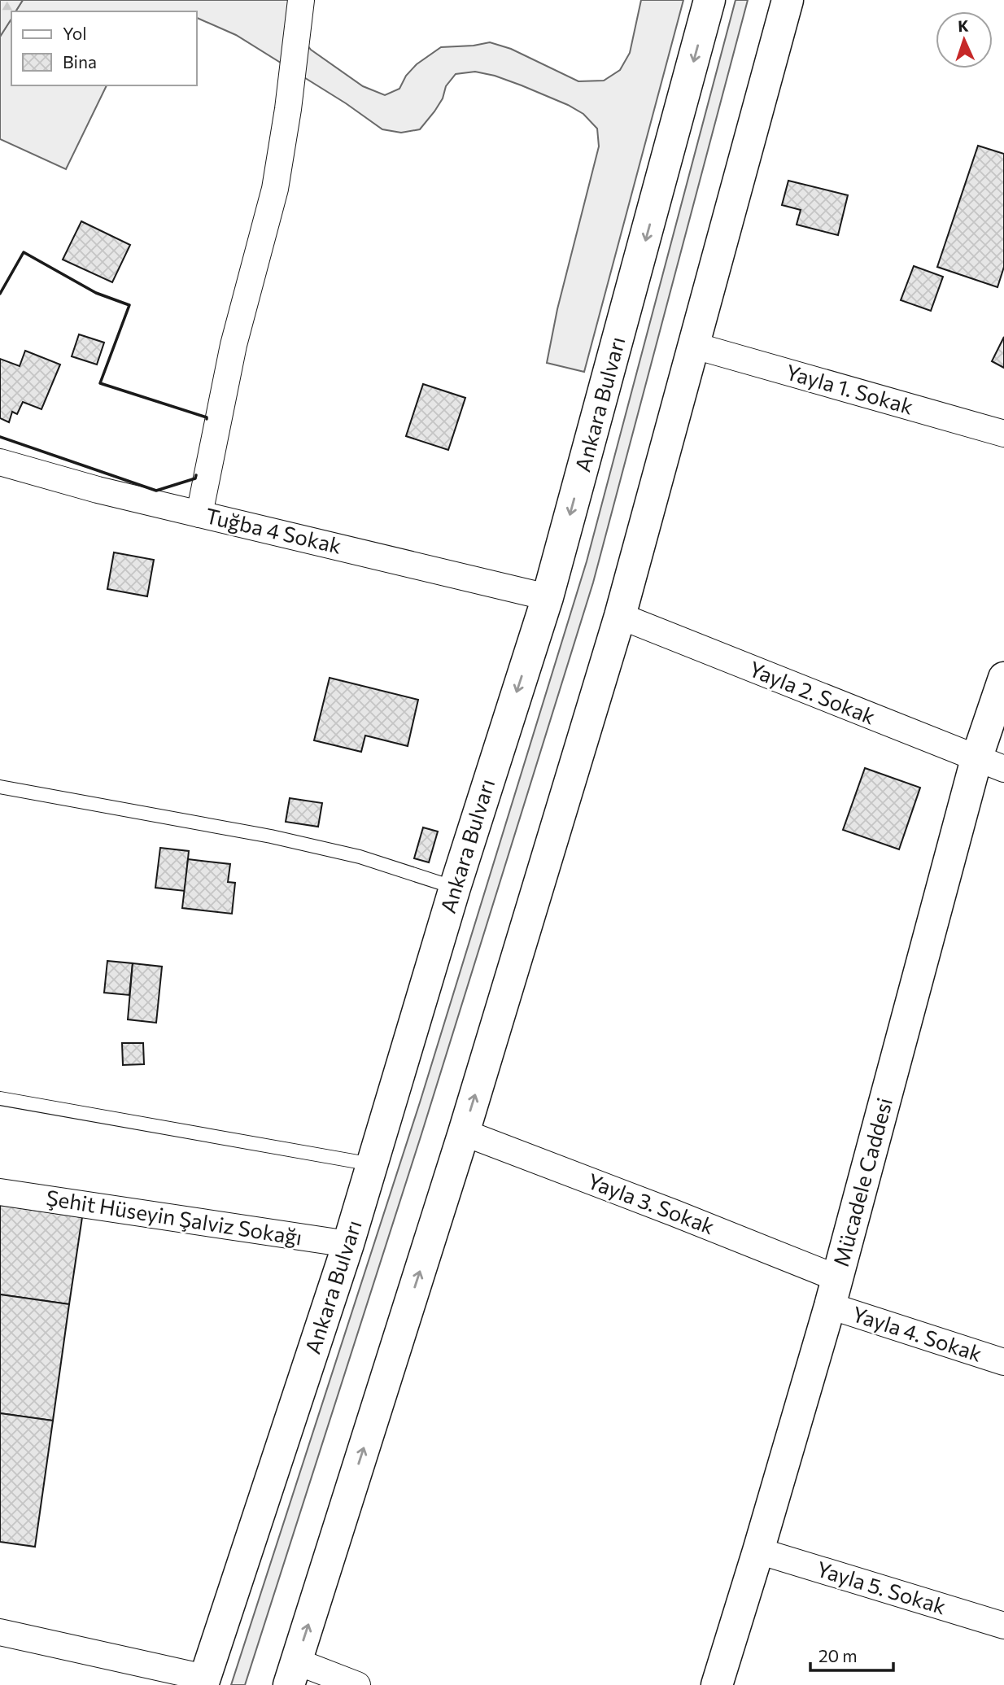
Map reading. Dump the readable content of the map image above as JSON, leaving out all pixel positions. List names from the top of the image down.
{
  "streets": {
    "main road": ["Ankara Bulvarı", "Mücadele Caddesi"],
    "street": [
      "Yayla 1. Sokak",
      "Tuğba 4 Sokak",
      "Yayla 2. Sokak",
      "Yayla 3. Sokak",
      "Şehit Hüseyin Şalviz Sokağı",
      "Yayla 4. Sokak",
      "Yayla 5. Sokak"
    ]
  },
  "crossings": [
    ["Ankara Bulvarı", "Tuğba 4 Sokak"],
    ["Ankara Bulvarı", "Şehit Hüseyin Şalviz Sokağı"],
    ["Yayla 2. Sokak", "Mücadele Caddesi"],
    ["Mücadele Caddesi", "Yayla 3. Sokak"],
    ["Mücadele Caddesi", "Yayla 4. Sokak"],
    ["Mücadele Caddesi", "Yayla 5. Sokak"],
    ["Yayla 3. Sokak", "Yayla 4. Sokak"]
  ],
  "legend": ["Yol", "Bina"],
  "scale_bar": "20 m",
  "north": "top"
}
